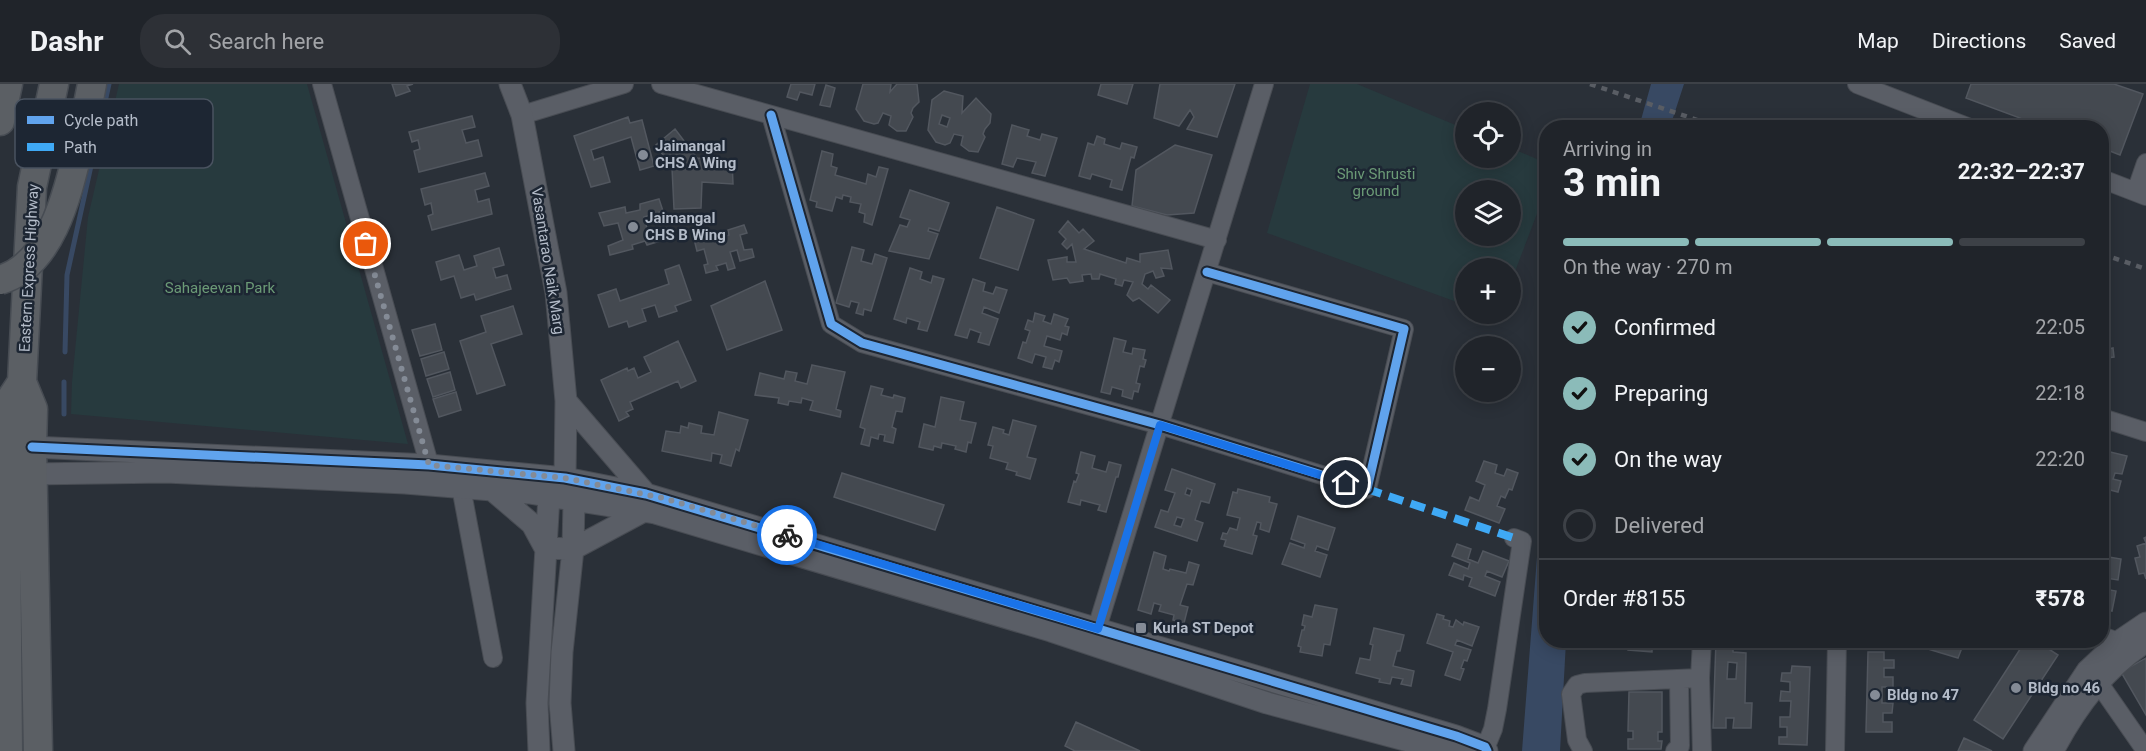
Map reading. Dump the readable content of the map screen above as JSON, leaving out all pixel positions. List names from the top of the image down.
{
  "streets": {
    "highway": ["Eastern Express Highway"],
    "street": ["Vasantarao Naik Marg"]
  },
  "parks": ["Shiv Shrusti ground", "Sahajeevan Park"],
  "places": {
    "other": [
      "Jaimangal CHS A Wing",
      "Jaimangal CHS B Wing",
      "Bldg no 46",
      "Bldg no 47"
    ],
    "transit": ["Kurla ST Depot"]
  },
  "legend": ["Cycle path", "Path"],
  "page": {
    "header": "Dashr",
    "search": "Search here",
    "nav": ["Map", "Directions", "Saved"],
    "map_buttons": ["+", "−"],
    "heading": ["3 min", "Arriving in", "22:32–22:37"],
    "panel": ["Order #8155", "₹578"],
    "bar": "On the way · 270 m",
    "list": [
      ["Confirmed", "22:05"],
      ["Preparing", "22:18"],
      ["On the way", "22:20"],
      "Delivered"
    ]
  }
}
